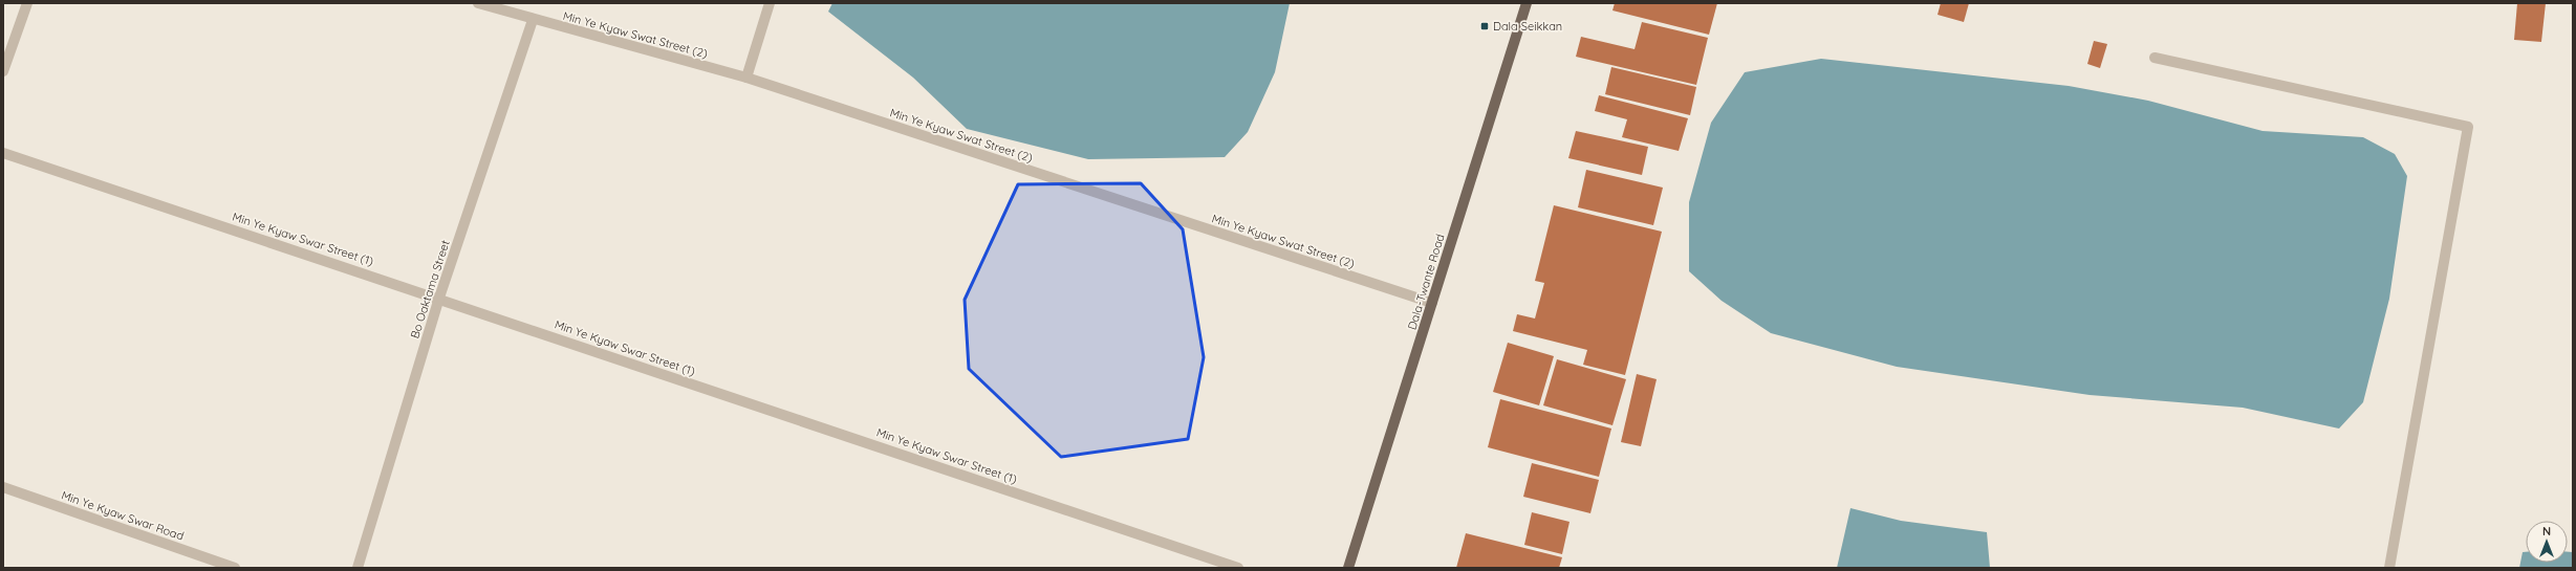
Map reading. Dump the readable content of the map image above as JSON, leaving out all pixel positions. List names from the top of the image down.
{
  "streets": {
    "main road": ["Dala-Twante Road"],
    "street": [
      "Min Ye Kyaw Swat Street (2)",
      "Min Ye Kyaw Swar Street (1)",
      "Bo Oaktama Street",
      "Min Ye Kyaw Swar Road"
    ]
  },
  "crossings": [
    ["Min Ye Kyaw Swat Street (2)", "Dala-Twante Road"],
    ["Min Ye Kyaw Swat Street (2)", "Bo Oaktama Street"],
    ["Min Ye Kyaw Swar Street (1)", "Bo Oaktama Street"]
  ],
  "places": {
    "transit": ["Dala Seikkan"]
  },
  "north": "top"
}
